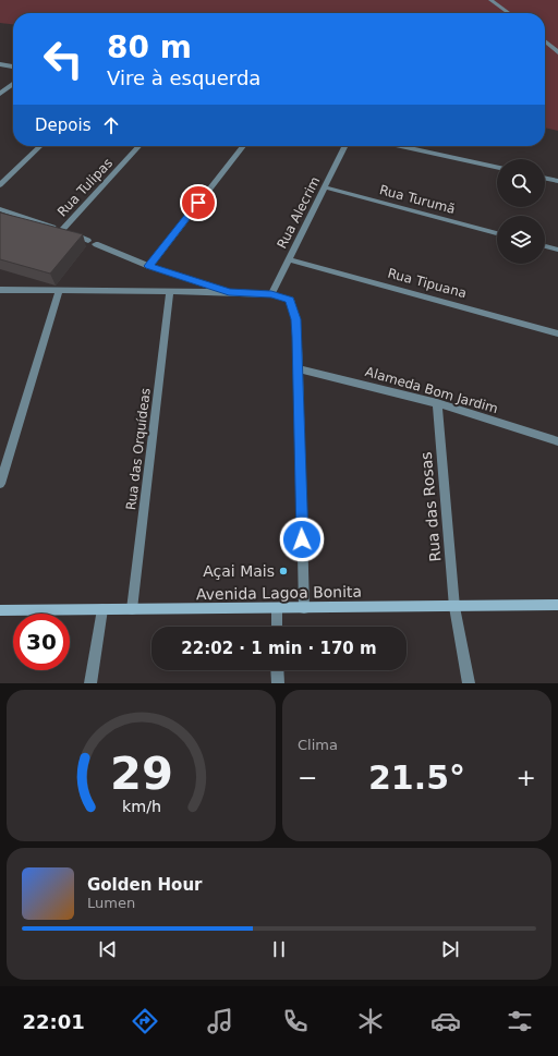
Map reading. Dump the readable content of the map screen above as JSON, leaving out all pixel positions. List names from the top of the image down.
{
  "streets": {
    "main road": ["Avenida Lagoa Bonita"],
    "street": [
      "Rua Tulipas",
      "Rua Turumã",
      "Rua Alecrim",
      "Rua Tipuana",
      "Alameda Bom Jardim",
      "Rua das Orquídeas",
      "Rua das Rosas"
    ]
  },
  "crossings": [
    ["Rua Turumã", "Rua Alecrim"],
    ["Rua Alecrim", "Rua Tipuana"],
    ["Alameda Bom Jardim", "Rua das Rosas"],
    ["Rua das Orquídeas", "Avenida Lagoa Bonita"],
    ["Rua das Rosas", "Avenida Lagoa Bonita"]
  ],
  "places": ["Açai Mais"],
  "page": {
    "turn": ["80 m", "Vire à esquerda"],
    "then": "Depois",
    "limit": "30",
    "trip": "22:02 · 1 min · 170 m",
    "tile": "Clima",
    "heat": ["−", "21.5°", "+"],
    "song": ["Golden Hour", "Lumen"],
    "tabs": "22:01",
    "gauge": ["29", "km/h"]
  }
}
